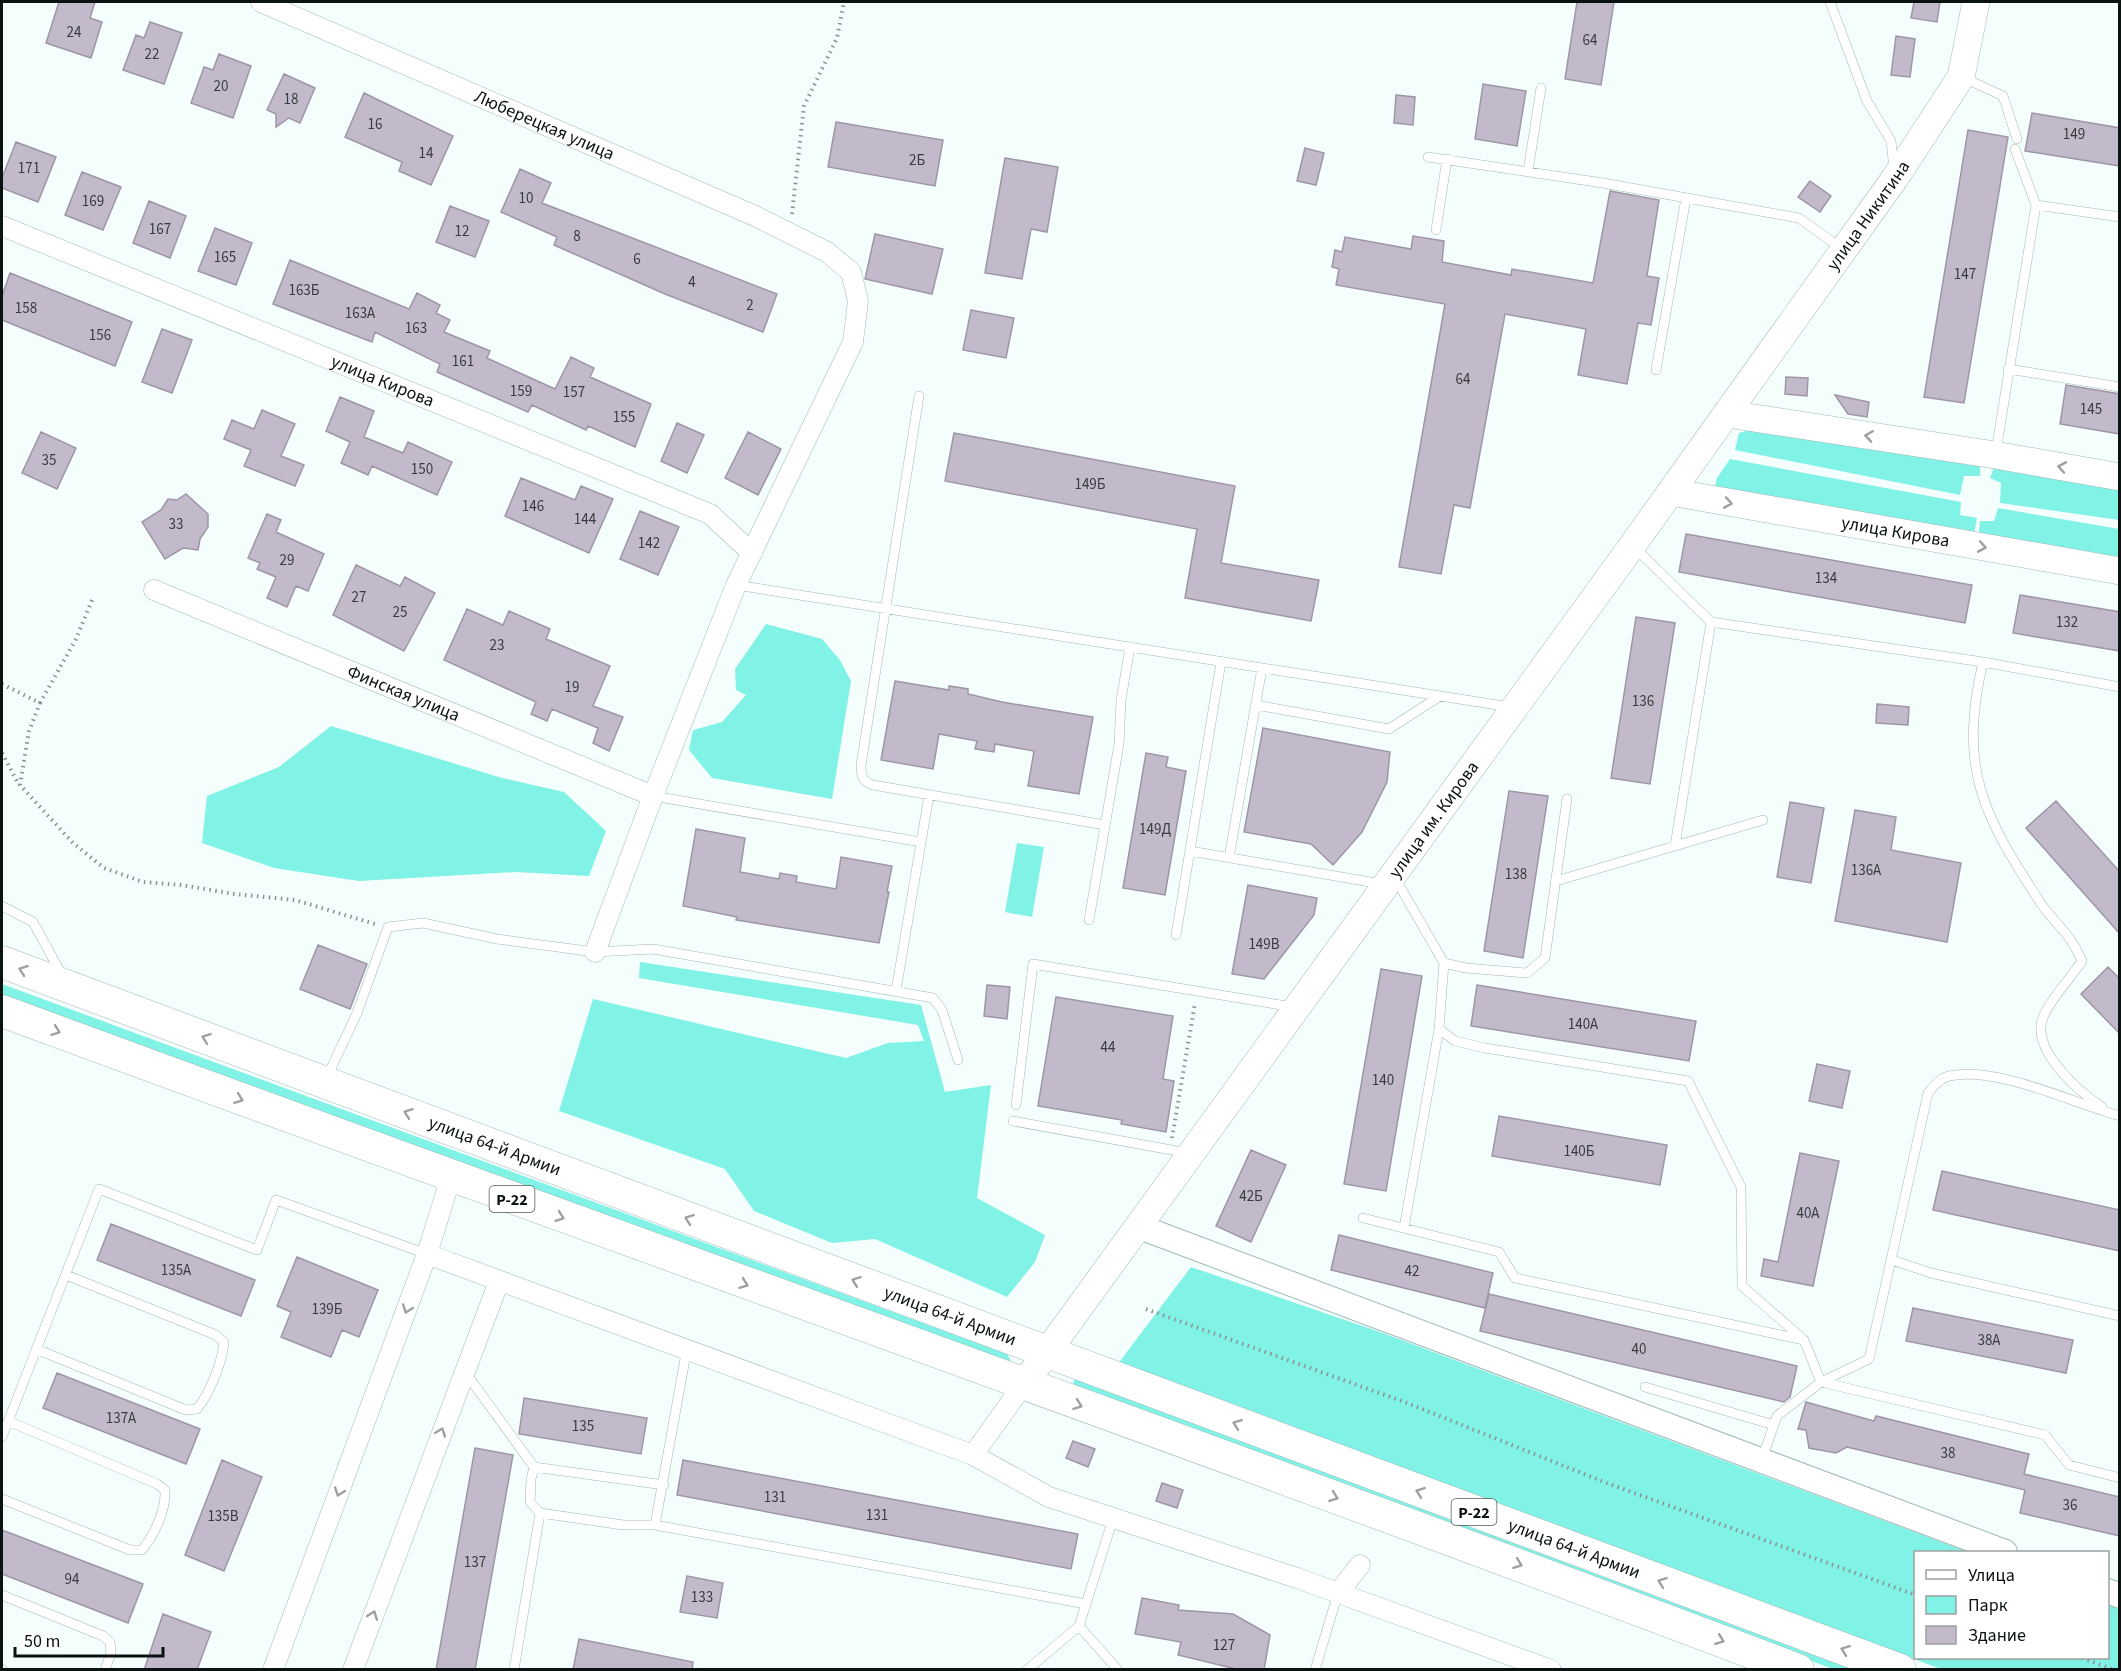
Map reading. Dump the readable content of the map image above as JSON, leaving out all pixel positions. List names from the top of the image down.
{
  "streets": {
    "highway": ["улица 64-й Армии", "Р-22"],
    "main road": ["улица Никитина", "улица Кирова", "улица им. Кирова"],
    "street": ["Люберецкая улица", "Финская улица"]
  },
  "crossings": [
    ["Люберецкая улица", "улица Кирова"],
    ["Люберецкая улица", "Финская улица"],
    ["улица Никитина", "улица им. Кирова"],
    ["улица Кирова", "улица им. Кирова"],
    ["улица им. Кирова", "улица 64-й Армии"]
  ],
  "one_way": ["улица Кирова"],
  "house_numbers": [
    "24",
    "64",
    "22",
    "20",
    "18",
    "16",
    "149",
    "14",
    "2Б",
    "171",
    "10",
    "169",
    "167",
    "12",
    "8",
    "165",
    "6",
    "147",
    "4",
    "163Б",
    "2",
    "158",
    "163А",
    "163",
    "156",
    "161",
    "64",
    "159",
    "157",
    "145",
    "155",
    "35",
    "150",
    "149Б",
    "146",
    "144",
    "33",
    "142",
    "29",
    "134",
    "27",
    "25",
    "132",
    "23",
    "19",
    "136",
    "149Д",
    "136А",
    "138",
    "149В",
    "140А",
    "44",
    "140",
    "140Б",
    "42Б",
    "40А",
    "135А",
    "42",
    "139Б",
    "38А",
    "40",
    "137А",
    "135",
    "38",
    "131",
    "36",
    "131",
    "135В",
    "137",
    "94",
    "133",
    "127"
  ],
  "legend": ["Улица", "Парк", "Здание"],
  "scale_bar": "50 m"
}
